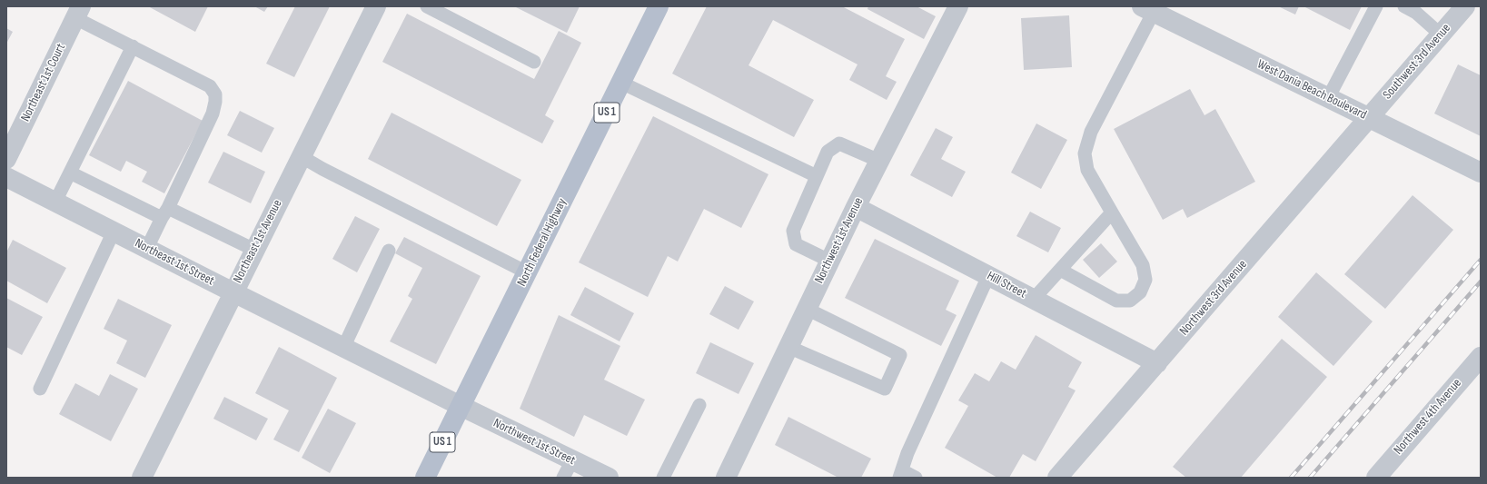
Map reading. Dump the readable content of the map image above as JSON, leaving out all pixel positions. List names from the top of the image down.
{
  "streets": {
    "main road": ["US 1", "North Federal Highway"],
    "street": [
      "Southwest 3rd Avenue",
      "Northeast 1st Court",
      "West Dania Beach Boulevard",
      "Northwest 1st Avenue",
      "Northeast 1st Avenue",
      "Northeast 1st Street",
      "Hill Street",
      "Northwest 3rd Avenue",
      "Northwest 4th Avenue",
      "Northwest 1st Street"
    ]
  },
  "crossings": [
    ["Southwest 3rd Avenue", "West Dania Beach Boulevard"],
    ["Southwest 3rd Avenue", "Northwest 3rd Avenue"],
    ["West Dania Beach Boulevard", "Northwest 3rd Avenue"],
    ["Northwest 1st Avenue", "Hill Street"],
    ["Northeast 1st Avenue", "Northeast 1st Street"],
    ["North Federal Highway", "Northeast 1st Street"],
    ["North Federal Highway", "Northwest 1st Street"],
    ["Northeast 1st Street", "Northwest 1st Street"],
    ["Hill Street", "Northwest 3rd Avenue"]
  ]
}
